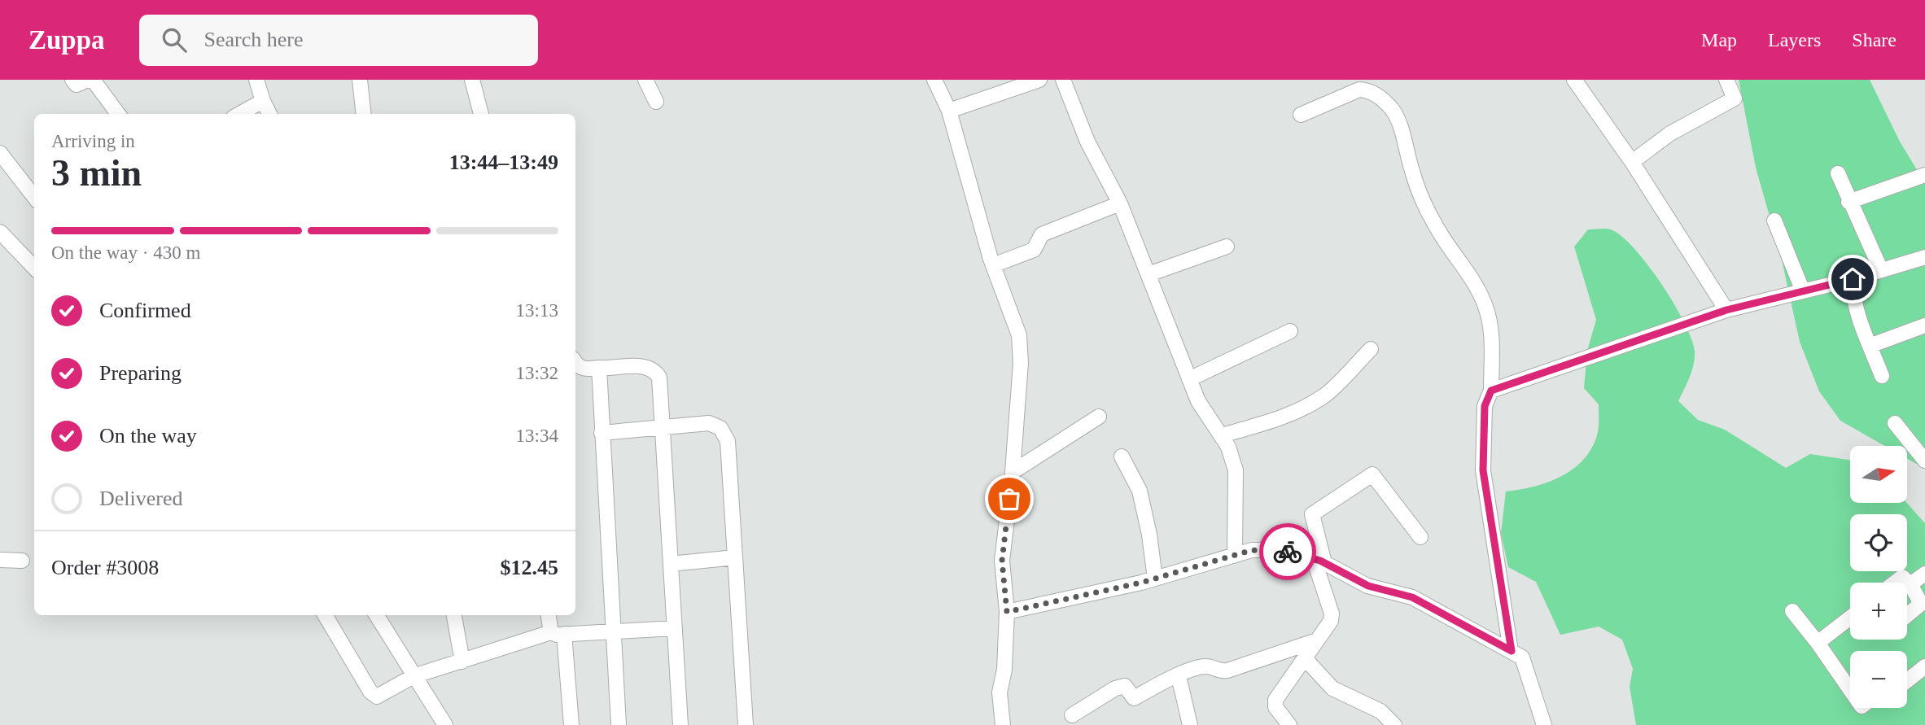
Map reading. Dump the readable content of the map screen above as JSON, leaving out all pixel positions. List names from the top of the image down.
{
  "north": "right",
  "page": {
    "header": "Zuppa",
    "search": "Search here",
    "nav": ["Map", "Layers", "Share"],
    "heading": ["3 min", "Arriving in", "13:44–13:49"],
    "panel": ["Order #3008", "$12.45"],
    "bar": "On the way · 430 m",
    "list": [
      ["Confirmed", "13:13"],
      ["Preparing", "13:32"],
      ["On the way", "13:34"],
      "Delivered"
    ],
    "map_buttons": ["+", "−"]
  }
}
